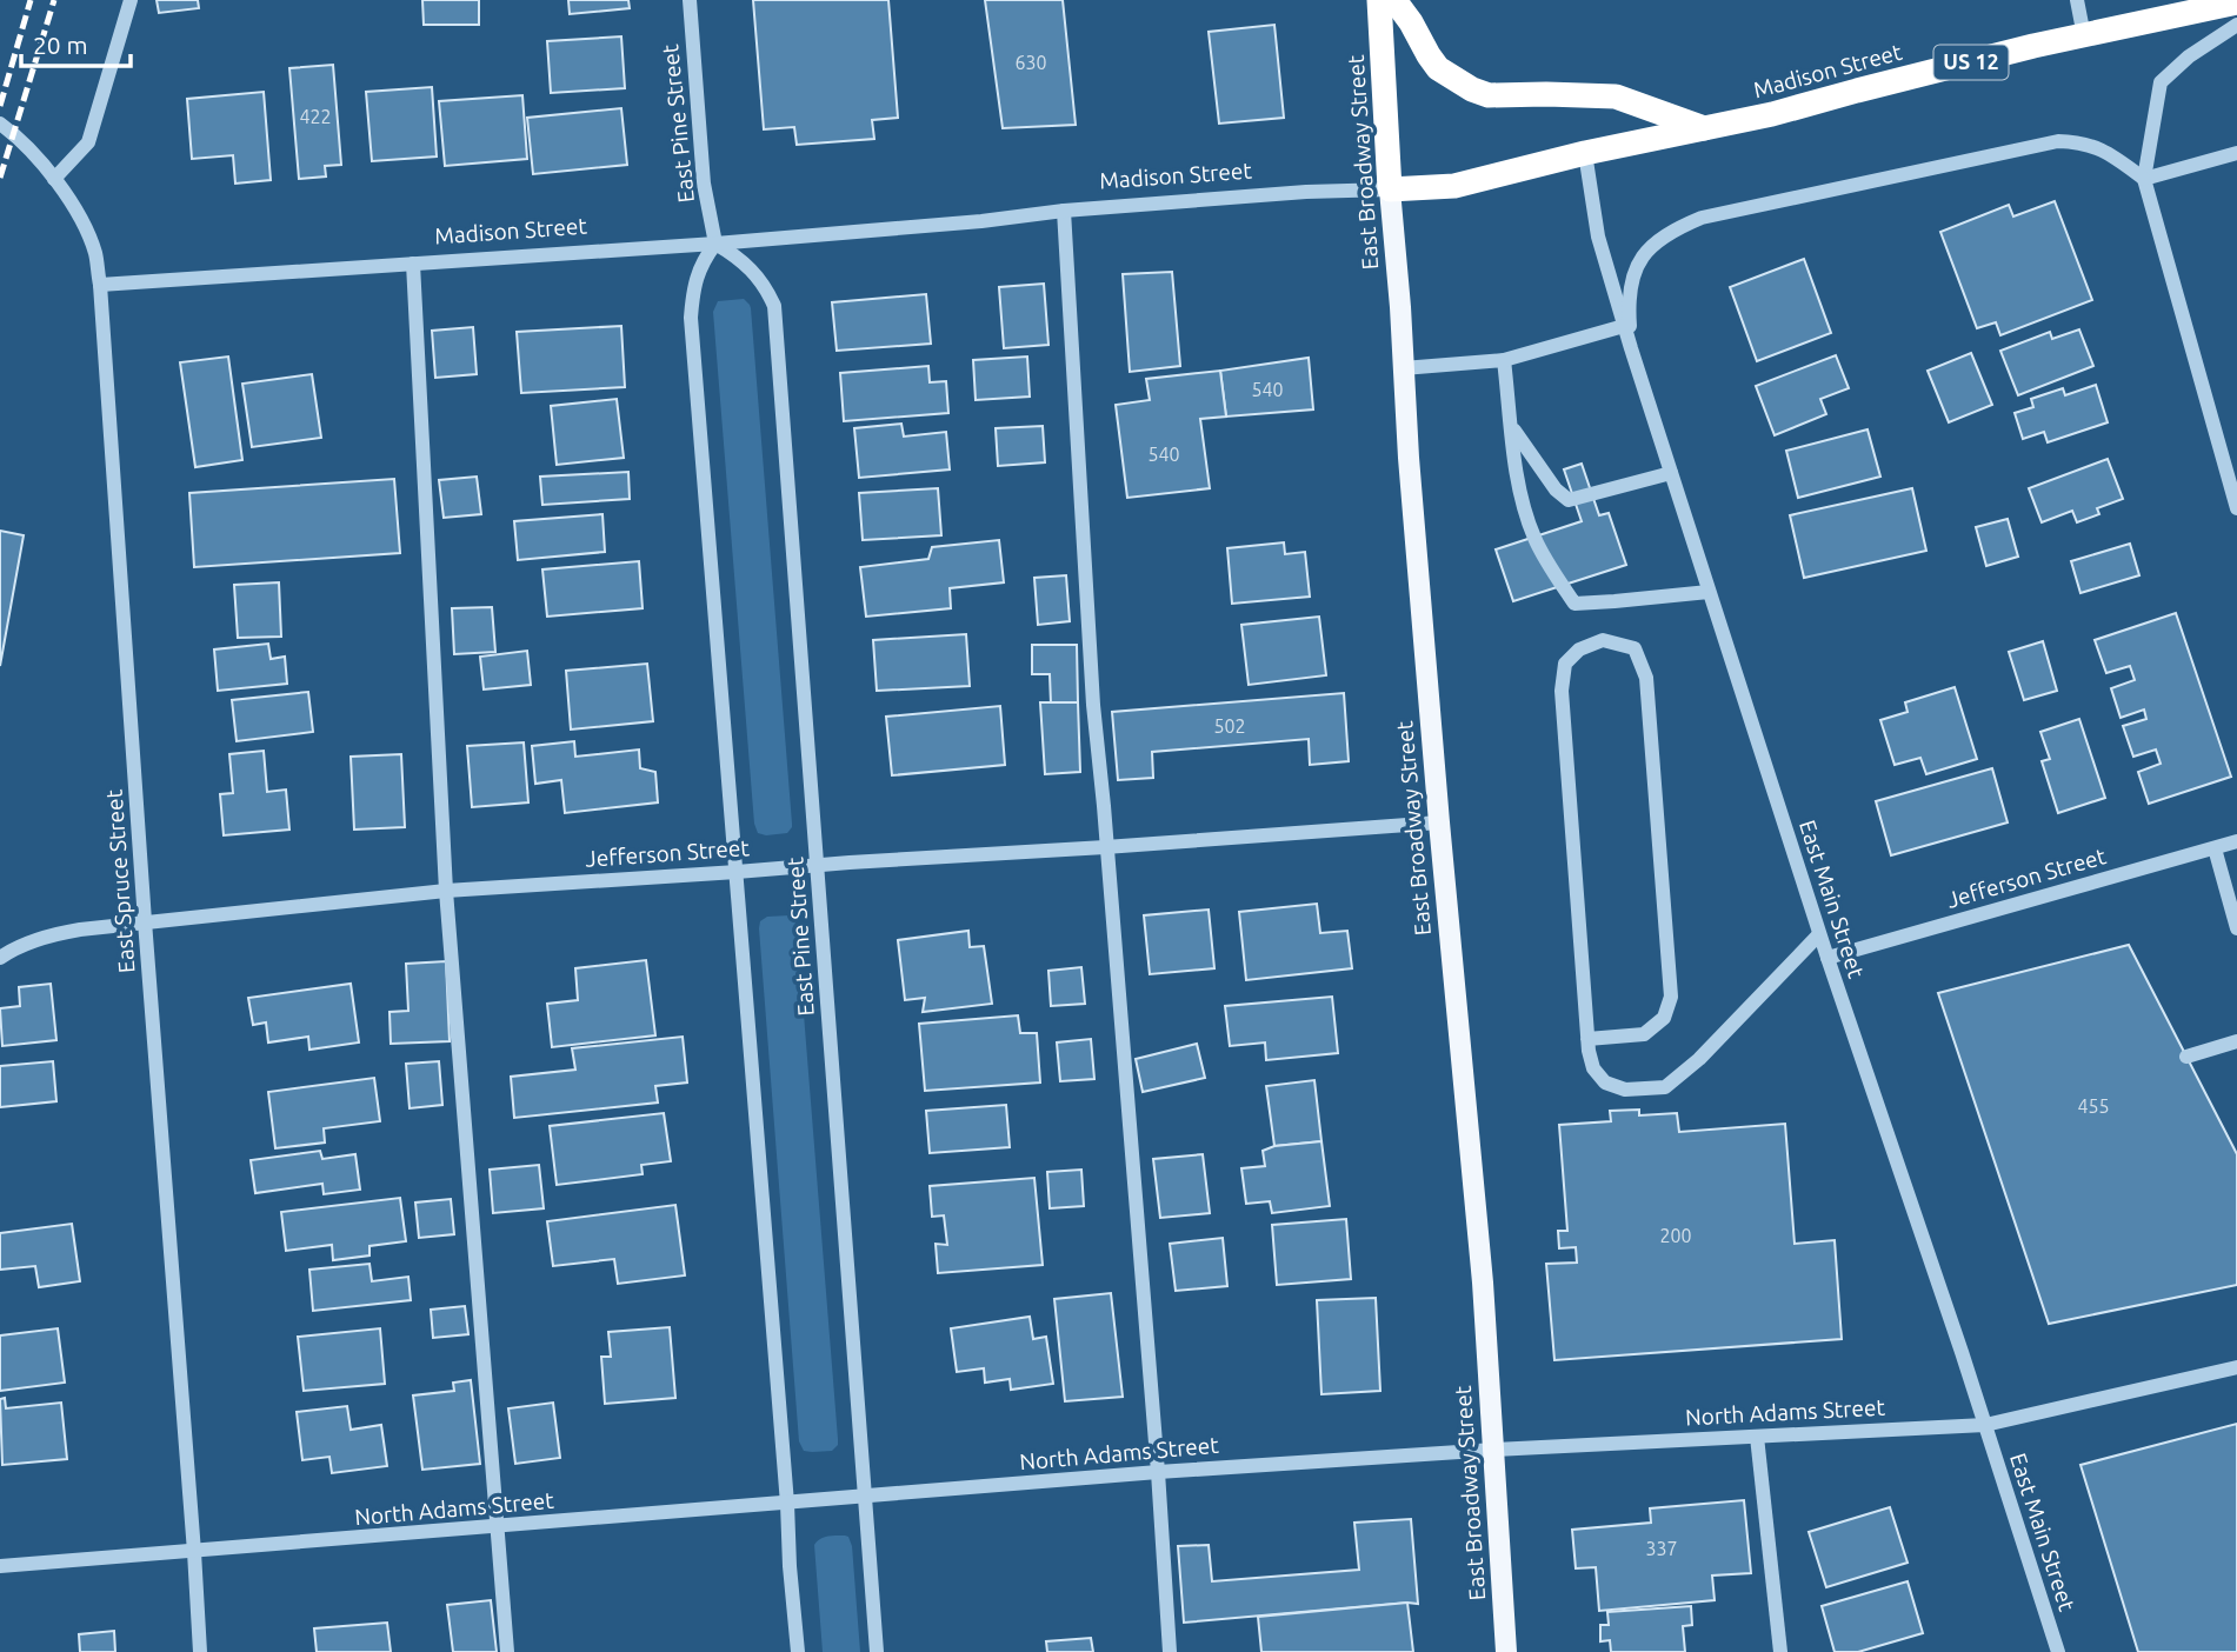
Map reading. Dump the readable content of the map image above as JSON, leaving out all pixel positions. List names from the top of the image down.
{
  "streets": {
    "highway": ["US 12", "Madison Street", "East Broadway Street"],
    "street": [
      "East Pine Street",
      "Jefferson Street",
      "East Spruce Street",
      "East Main Street",
      "North Adams Street"
    ]
  },
  "crossings": [
    ["Madison Street", "East Pine Street"],
    ["Madison Street", "East Broadway Street"],
    ["Madison Street", "East Spruce Street"],
    ["Madison Street", "East Main Street"],
    ["East Pine Street", "Jefferson Street"],
    ["East Pine Street", "North Adams Street"],
    ["East Broadway Street", "Jefferson Street"],
    ["East Broadway Street", "North Adams Street"],
    ["Jefferson Street", "East Spruce Street"],
    ["Jefferson Street", "East Main Street"],
    ["East Spruce Street", "North Adams Street"],
    ["East Main Street", "North Adams Street"]
  ],
  "house_numbers": [
    "630",
    "422",
    "540",
    "540",
    "502",
    "455",
    "200",
    "337"
  ],
  "scale_bar": "20 m"
}
